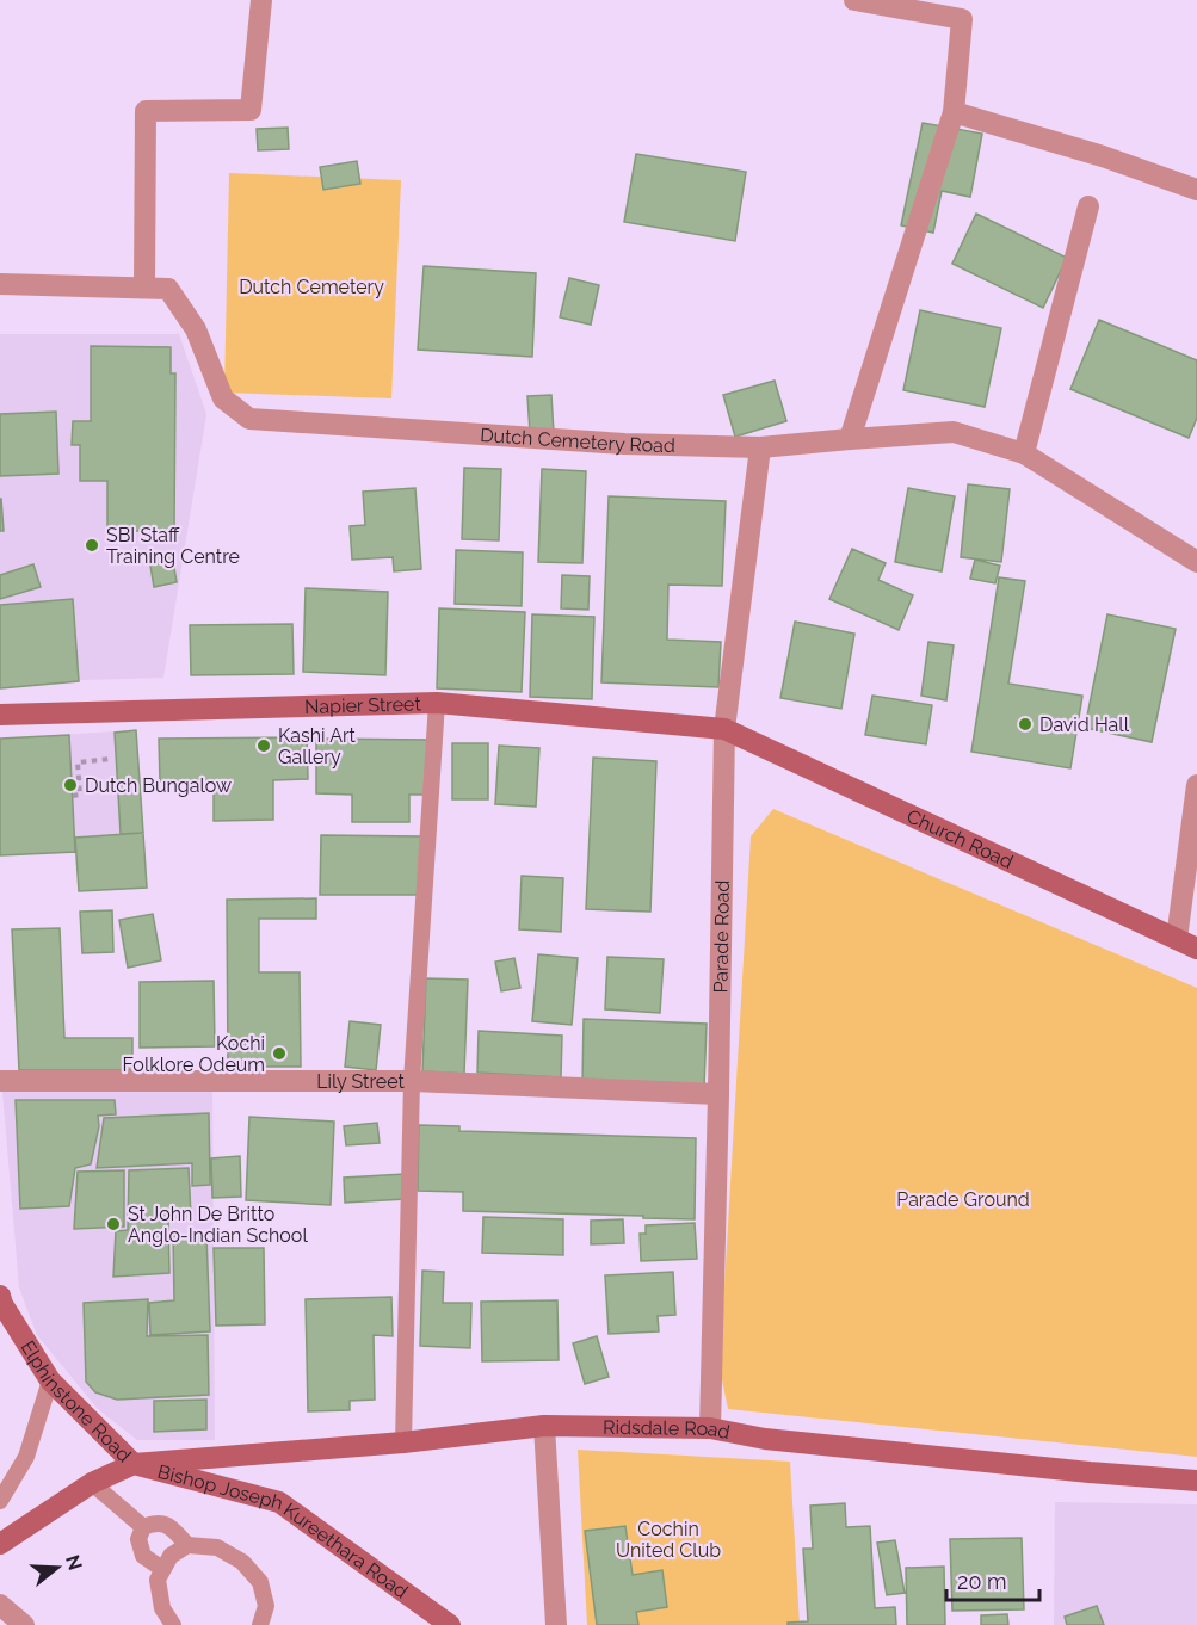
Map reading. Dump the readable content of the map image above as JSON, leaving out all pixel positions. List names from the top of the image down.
{
  "streets": {
    "main road": [
      "Napier Street",
      "Church Road",
      "Elphinstone Road",
      "Ridsdale Road",
      "Bishop Joseph Kureethara Road"
    ],
    "street": ["Dutch Cemetery Road", "Parade Road", "Lily Street"]
  },
  "crossings": [
    ["Dutch Cemetery Road", "Parade Road"],
    ["Napier Street", "Church Road"],
    ["Napier Street", "Parade Road"],
    ["Church Road", "Parade Road"],
    ["Parade Road", "Lily Street"],
    ["Parade Road", "Ridsdale Road"],
    ["Elphinstone Road", "Ridsdale Road"],
    ["Elphinstone Road", "Bishop Joseph Kureethara Road"],
    ["Ridsdale Road", "Bishop Joseph Kureethara Road"]
  ],
  "parks": ["Dutch Cemetery", "Parade Ground", "Cochin United Club"],
  "places": [
    "SBI Staff Training Centre",
    "David Hall",
    "Kashi Art Gallery",
    "Dutch Bungalow",
    "Kochi Folklore Odeum",
    "St John De Britto Anglo-Indian School"
  ],
  "scale_bar": "20 m",
  "north": "right"
}
